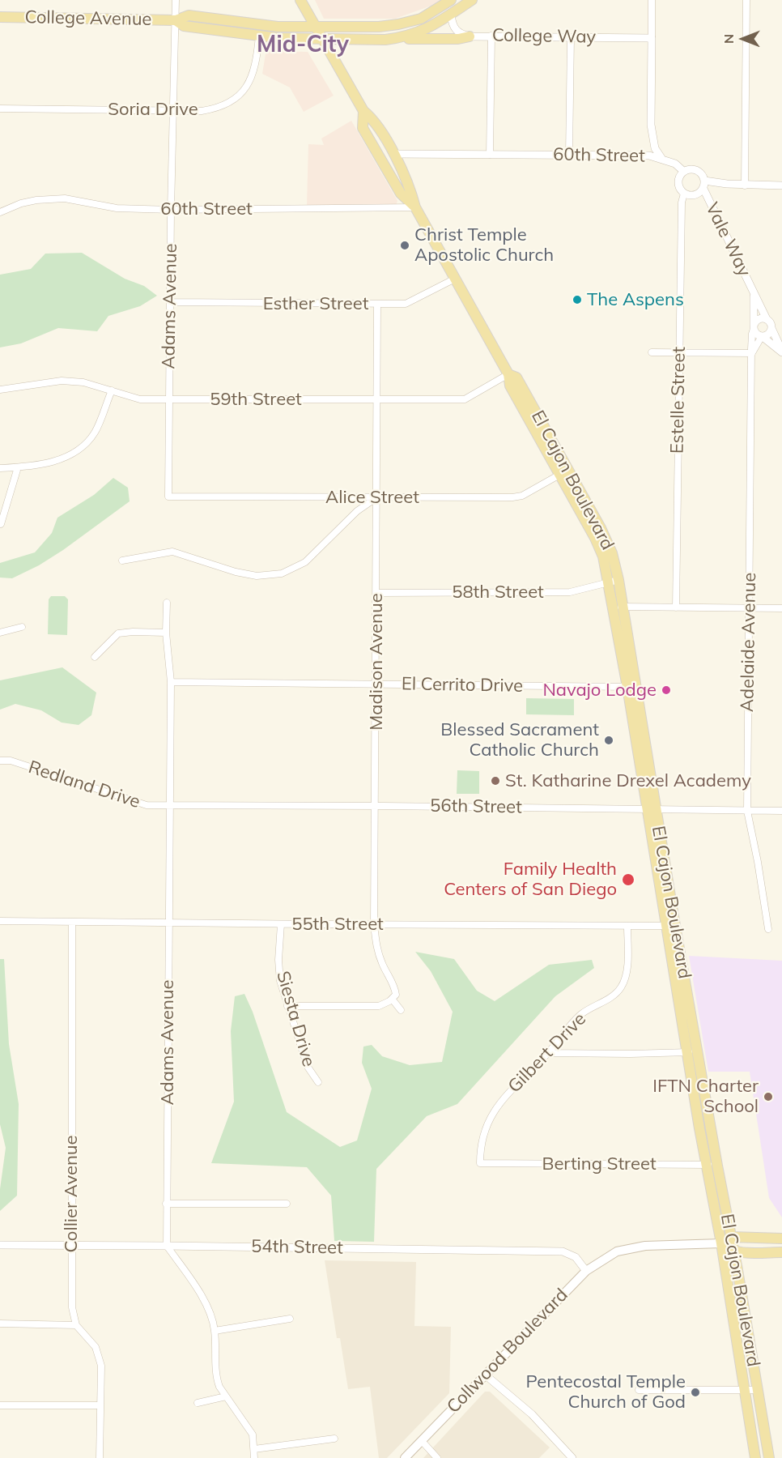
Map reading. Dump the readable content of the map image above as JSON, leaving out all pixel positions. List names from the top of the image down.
{
  "streets": {
    "main road": ["College Avenue", "El Cajon Boulevard", "Collwood Boulevard"],
    "street": [
      "College Way",
      "Soria Drive",
      "60th Street",
      "Vale Way",
      "Esther Street",
      "Adams Avenue",
      "59th Street",
      "Estelle Street",
      "Alice Street",
      "58th Street",
      "Adelaide Avenue",
      "Madison Avenue",
      "El Cerrito Drive",
      "Redland Drive",
      "56th Street",
      "55th Street",
      "Siesta Drive",
      "Gilbert Drive",
      "Berting Street",
      "Collier Avenue",
      "54th Street"
    ]
  },
  "crossings": [
    ["College Avenue", "College Way"],
    ["College Avenue", "Soria Drive"],
    ["College Avenue", "Adams Avenue"],
    ["College Avenue", "El Cajon Boulevard"],
    ["Soria Drive", "Adams Avenue"],
    ["60th Street", "Vale Way"],
    ["60th Street", "Adams Avenue"],
    ["60th Street", "Estelle Street"],
    ["60th Street", "El Cajon Boulevard"],
    ["Vale Way", "Estelle Street"],
    ["Vale Way", "Adelaide Avenue"],
    ["Esther Street", "Adams Avenue"],
    ["Esther Street", "El Cajon Boulevard"],
    ["Esther Street", "Madison Avenue"],
    ["Adams Avenue", "59th Street"],
    ["Adams Avenue", "Alice Street"],
    ["Adams Avenue", "El Cerrito Drive"],
    ["Adams Avenue", "Redland Drive"],
    ["Adams Avenue", "56th Street"],
    ["Adams Avenue", "55th Street"],
    ["Adams Avenue", "54th Street"],
    ["59th Street", "El Cajon Boulevard"],
    ["59th Street", "Madison Avenue"],
    ["El Cajon Boulevard", "Alice Street"],
    ["El Cajon Boulevard", "58th Street"],
    ["El Cajon Boulevard", "El Cerrito Drive"],
    ["El Cajon Boulevard", "56th Street"],
    ["El Cajon Boulevard", "55th Street"],
    ["El Cajon Boulevard", "Berting Street"],
    ["El Cajon Boulevard", "Collwood Boulevard"],
    ["Alice Street", "Madison Avenue"],
    ["58th Street", "Madison Avenue"],
    ["Adelaide Avenue", "56th Street"],
    ["Madison Avenue", "El Cerrito Drive"],
    ["Madison Avenue", "56th Street"],
    ["Madison Avenue", "55th Street"],
    ["Redland Drive", "56th Street"],
    ["55th Street", "Siesta Drive"],
    ["55th Street", "Gilbert Drive"],
    ["55th Street", "Collier Avenue"],
    ["Gilbert Drive", "Berting Street"],
    ["Collier Avenue", "54th Street"],
    ["54th Street", "Collwood Boulevard"]
  ],
  "districts": ["Mid-City"],
  "places": [
    "Christ Temple Apostolic Church",
    "The Aspens",
    "Navajo Lodge",
    "Blessed Sacrament Catholic Church",
    "St. Katharine Drexel Academy",
    "Family Health Centers of San Diego",
    "IFTN Charter School",
    "Pentecostal Temple Church of God"
  ],
  "north": "left"
}
